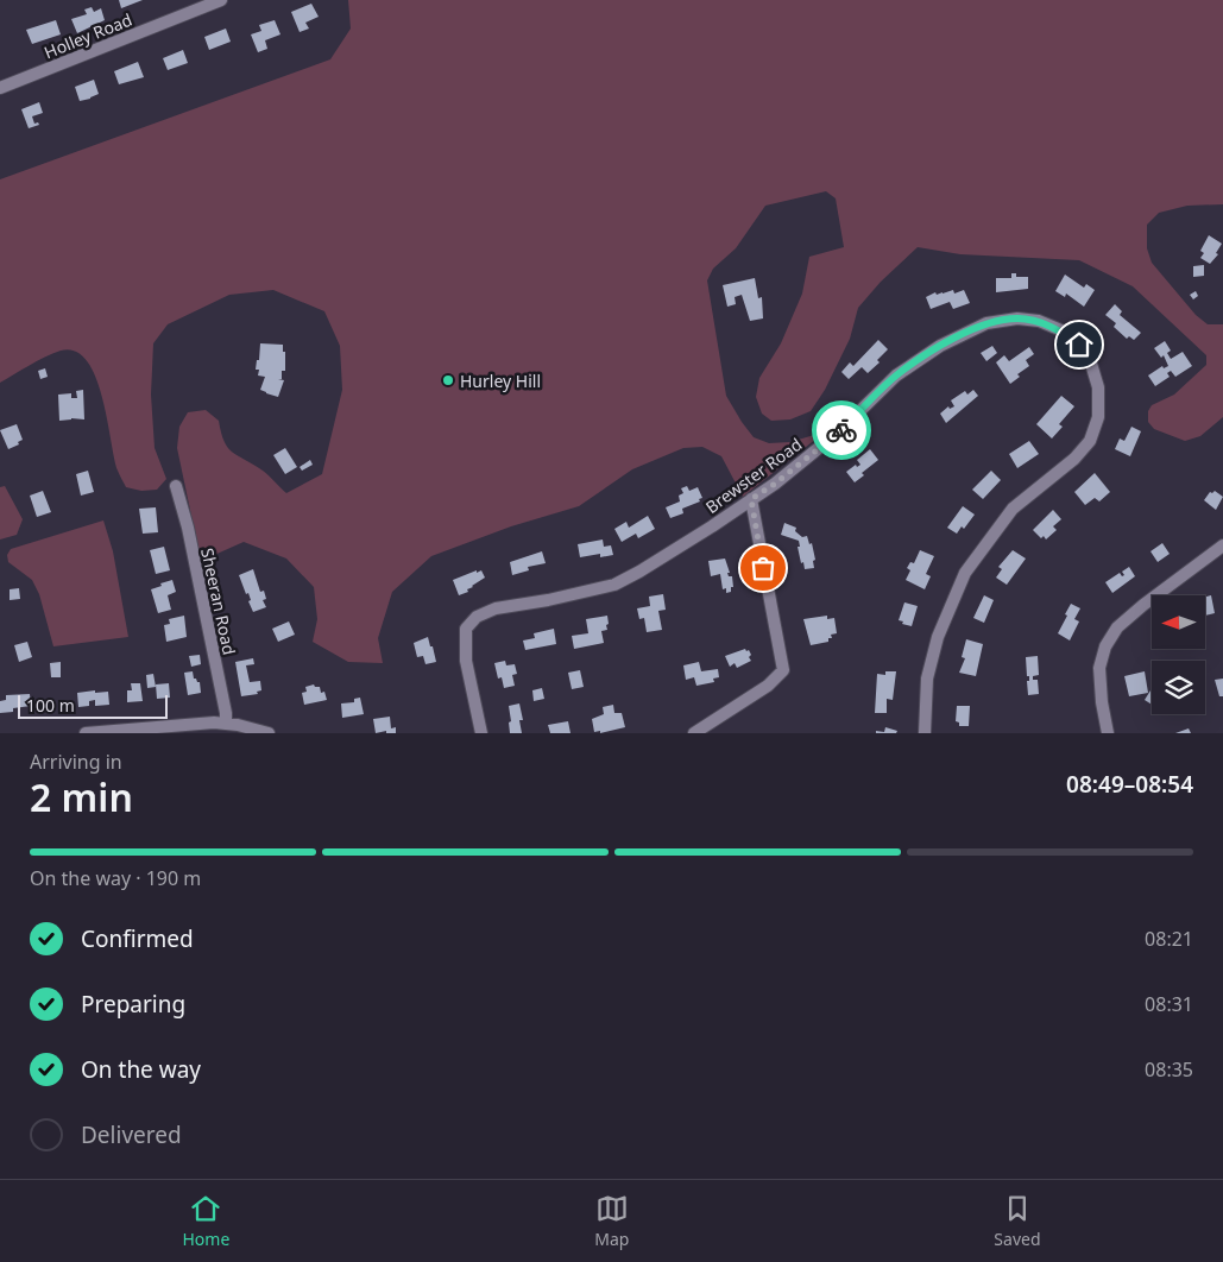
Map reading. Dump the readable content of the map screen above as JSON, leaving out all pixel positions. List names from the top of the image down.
{
  "streets": {
    "street": ["Holley Road", "Brewster Road", "Sheeran Road"]
  },
  "places": ["Hurley Hill"],
  "scale_bar": "100 m",
  "north": "left",
  "page": {
    "scale": "100 m",
    "heading": ["2 min", "Arriving in", "08:49–08:54"],
    "bar": "On the way · 190 m",
    "list": [
      ["Confirmed", "08:21"],
      ["Preparing", "08:31"],
      ["On the way", "08:35"],
      "Delivered"
    ],
    "tabs": ["Home", "Map", "Saved"]
  }
}
